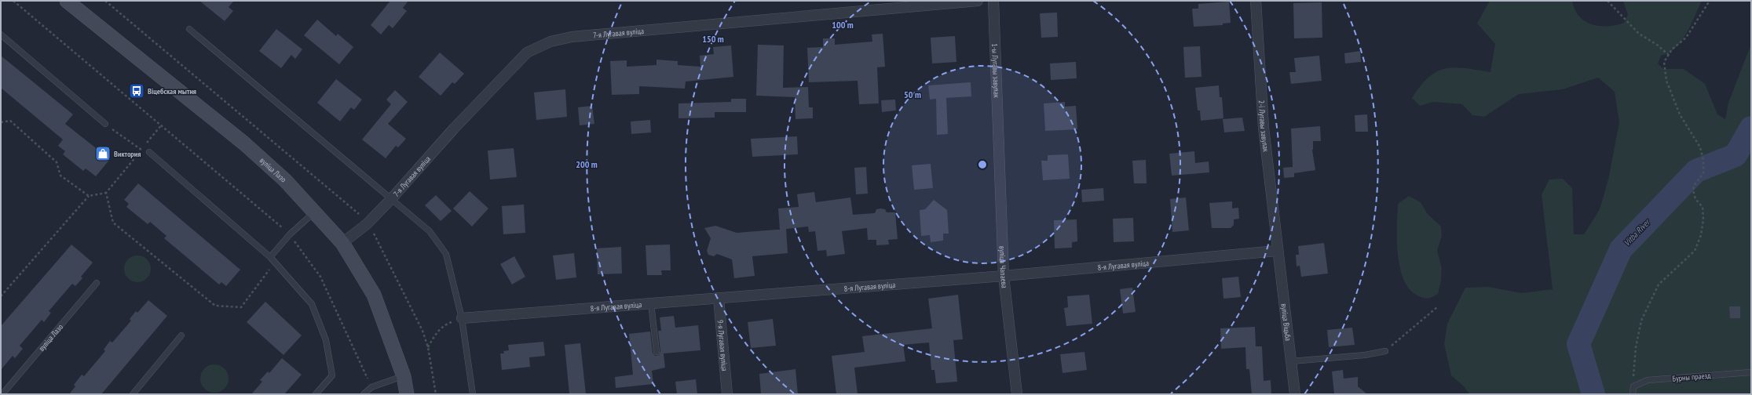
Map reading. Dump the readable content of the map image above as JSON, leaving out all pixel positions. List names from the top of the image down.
{
  "streets": {
    "street": [
      "7-я Лугавая вуліца",
      "1-ы Лугавы завулак",
      "2-і Лугавы завулак",
      "вуліца Лазо",
      "8-я Лугавая вуліца",
      "вуліца Чапаева",
      "вуліца Віцьба",
      "9-я Лугавая вуліца"
    ],
    "lane": ["Бурны праезд"]
  },
  "crossings": [
    ["7-я Лугавая вуліца", "вуліца Лазо"],
    ["1-ы Лугавы завулак", "вуліца Чапаева"],
    ["2-і Лугавы завулак", "8-я Лугавая вуліца"],
    ["2-і Лугавы завулак", "вуліца Віцьба"],
    ["8-я Лугавая вуліца", "вуліца Чапаева"],
    ["8-я Лугавая вуліца", "вуліца Віцьба"],
    ["8-я Лугавая вуліца", "9-я Лугавая вуліца"]
  ],
  "water": ["Vitba River"],
  "places": {
    "bus stop": ["Віцебская мытня"],
    "shop": ["Виктория"]
  },
  "rings": [
    "100 m",
    "150 m",
    "50 m",
    "200 m"
  ]
}
